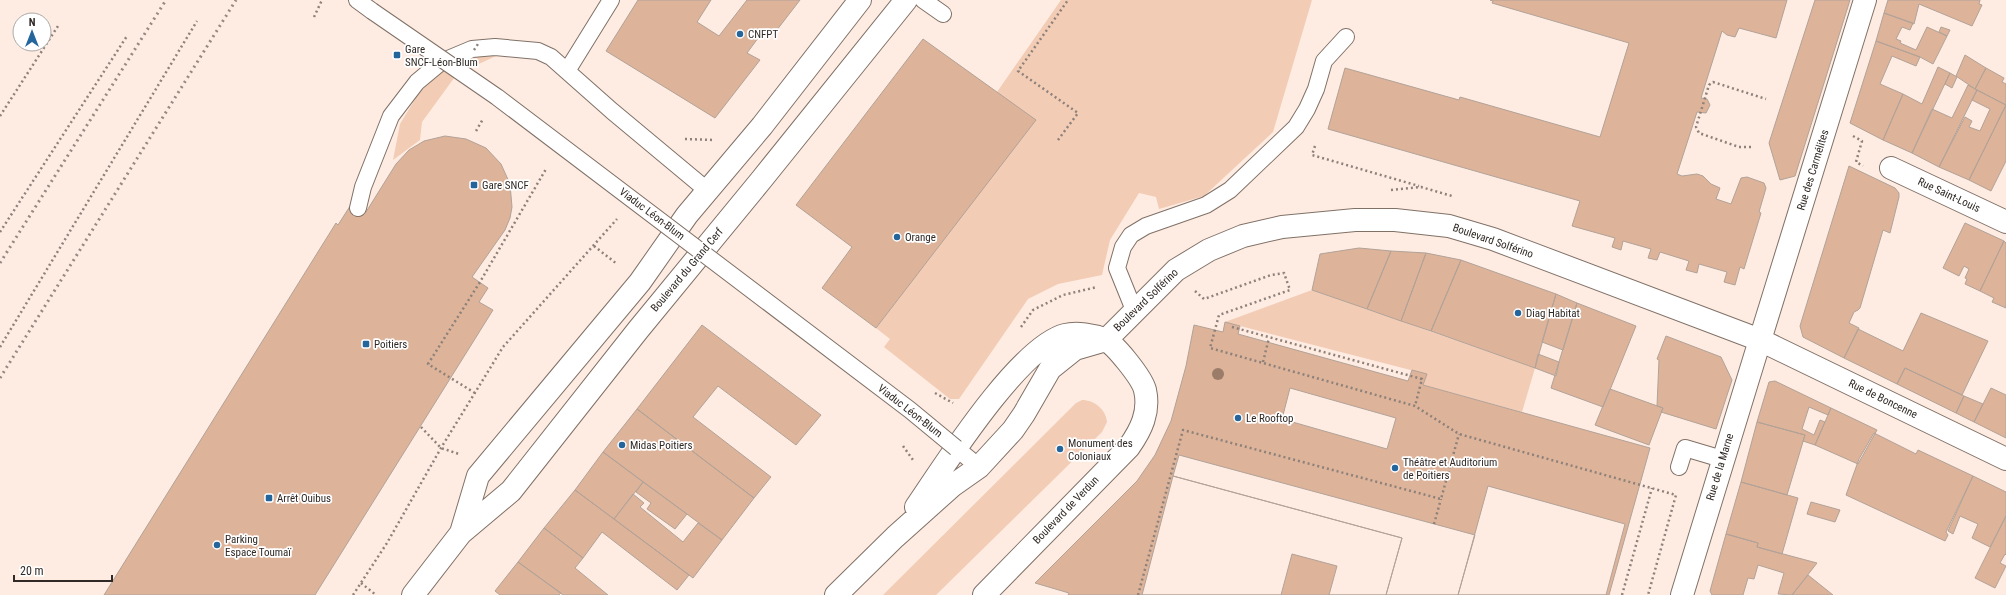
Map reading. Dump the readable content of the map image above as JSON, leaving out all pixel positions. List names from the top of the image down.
{
  "streets": {
    "street": [
      "Rue des Carmélites",
      "Rue Saint-Louis",
      "Boulevard Solférino",
      "Boulevard du Grand Cerf",
      "Rue de Boncenne",
      "Rue de la Marne",
      "Boulevard de Verdun"
    ],
    "lane": ["Viaduc Léon-Blum"]
  },
  "crossings": [
    ["Rue des Carmélites", "Boulevard Solférino"],
    ["Rue des Carmélites", "Rue de Boncenne"],
    ["Rue des Carmélites", "Rue de la Marne"],
    ["Viaduc Léon-Blum", "Boulevard Solférino"],
    ["Boulevard Solférino", "Rue de Boncenne"],
    ["Boulevard Solférino", "Rue de la Marne"],
    ["Boulevard Solférino", "Boulevard de Verdun"],
    ["Rue de Boncenne", "Rue de la Marne"]
  ],
  "places": {
    "other": [
      "CNFPT",
      "Orange",
      "Diag Habitat",
      "Le Rooftop",
      "Midas Poitiers",
      "Monument des Coloniaux",
      "Théâtre et Auditorium de Poitiers",
      "Parking Espace Toumaï"
    ],
    "transit": [
      "Gare SNCF-Léon-Blum",
      "Gare SNCF",
      "Poitiers",
      "Arrêt Ouibus"
    ]
  },
  "scale_bar": "20 m",
  "north": "top"
}
